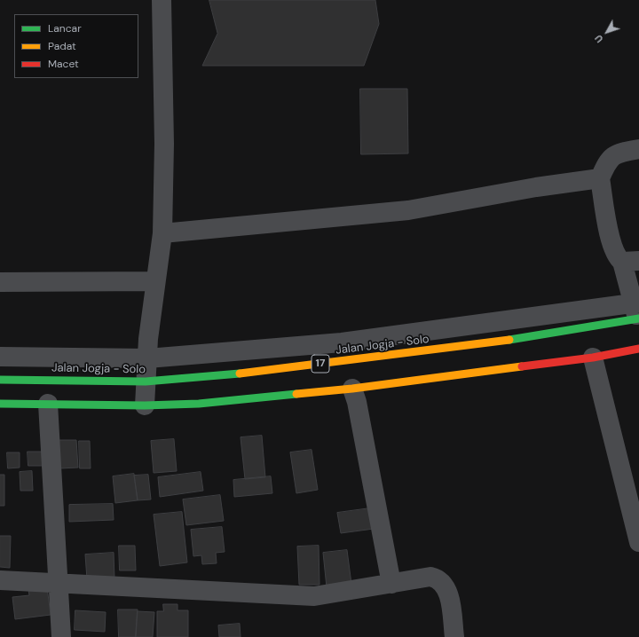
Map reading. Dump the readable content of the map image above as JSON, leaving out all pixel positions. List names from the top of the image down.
{
  "streets": {
    "highway": ["Jalan Jogja - Solo", "17"]
  },
  "legend": ["Lancar", "Padat", "Macet"],
  "north": "bottom left"
}
